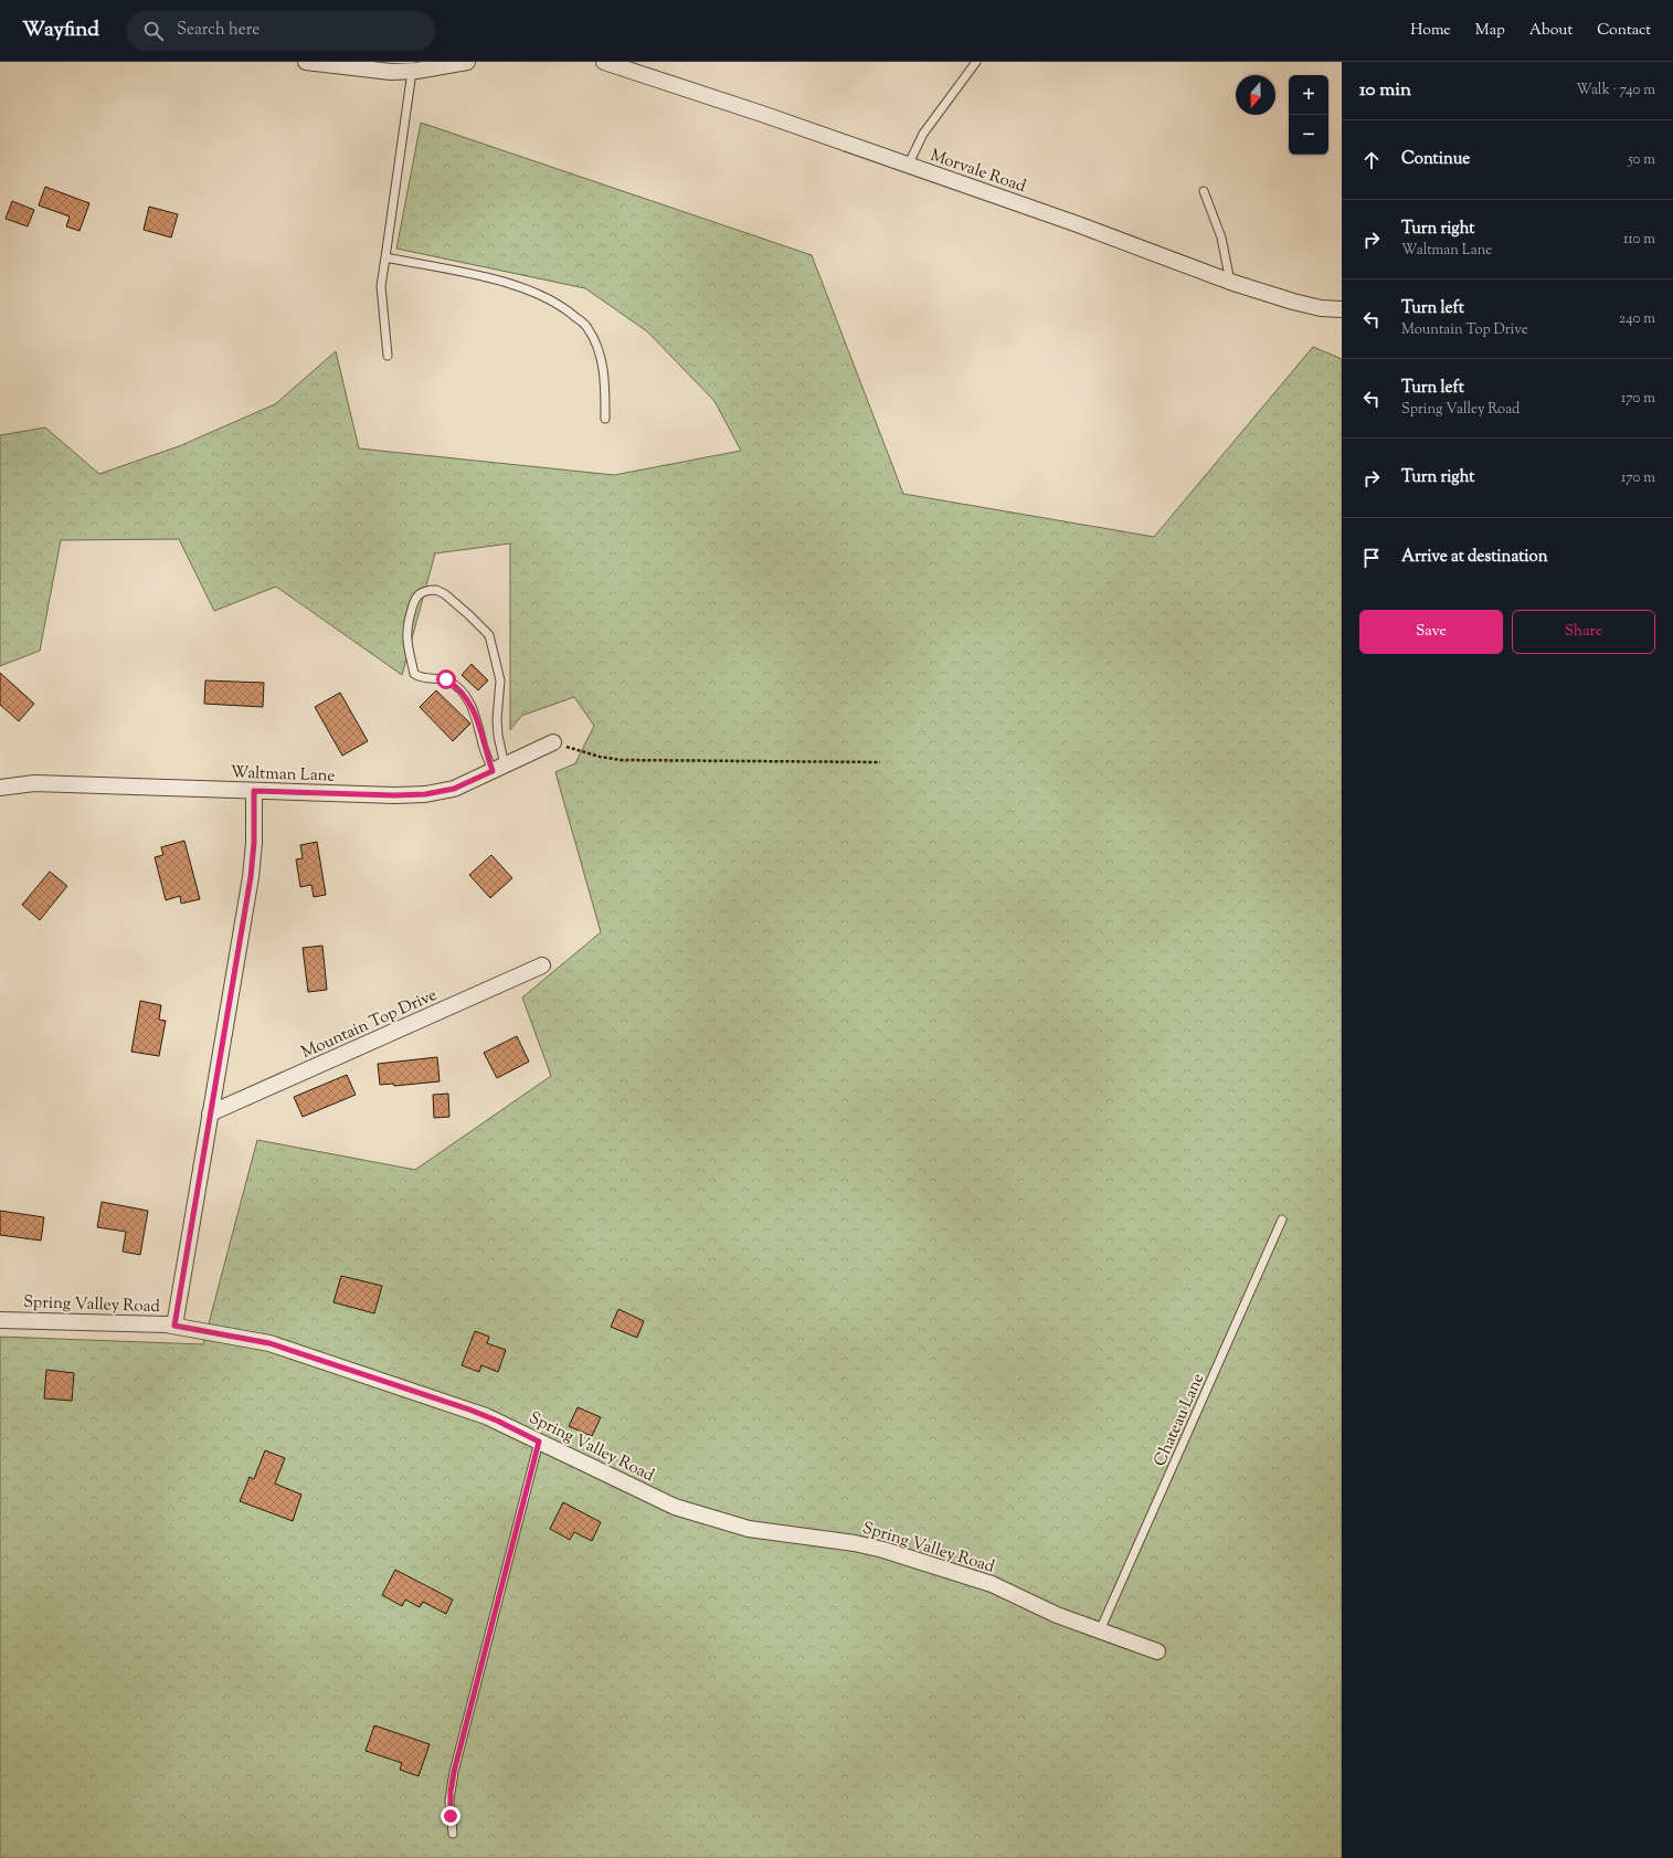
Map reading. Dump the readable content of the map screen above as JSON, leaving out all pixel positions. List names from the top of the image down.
{
  "streets": {
    "street": [
      "Morvale Road",
      "Waltman Lane",
      "Mountain Top Drive",
      "Spring Valley Road"
    ],
    "lane": ["Chateau Lane"]
  },
  "crossings": [
    ["Spring Valley Road", "Chateau Lane"]
  ],
  "north": "bottom",
  "page": {
    "header": "Wayfind",
    "search": "Search here",
    "nav": [
      "Home",
      "Map",
      "About",
      "Contact"
    ],
    "heading": ["10 min", "Walk · 740 m"],
    "map_buttons": ["+", "−"],
    "list": [
      ["Continue", "50 m"],
      ["Turn right", "Waltman Lane", "110 m"],
      ["Turn left", "Mountain Top Drive", "240 m"],
      ["Turn left", "Spring Valley Road", "170 m"],
      ["Turn right", "170 m"],
      "Arrive at destination"
    ],
    "buttons": ["Save", "Share"]
  }
}
